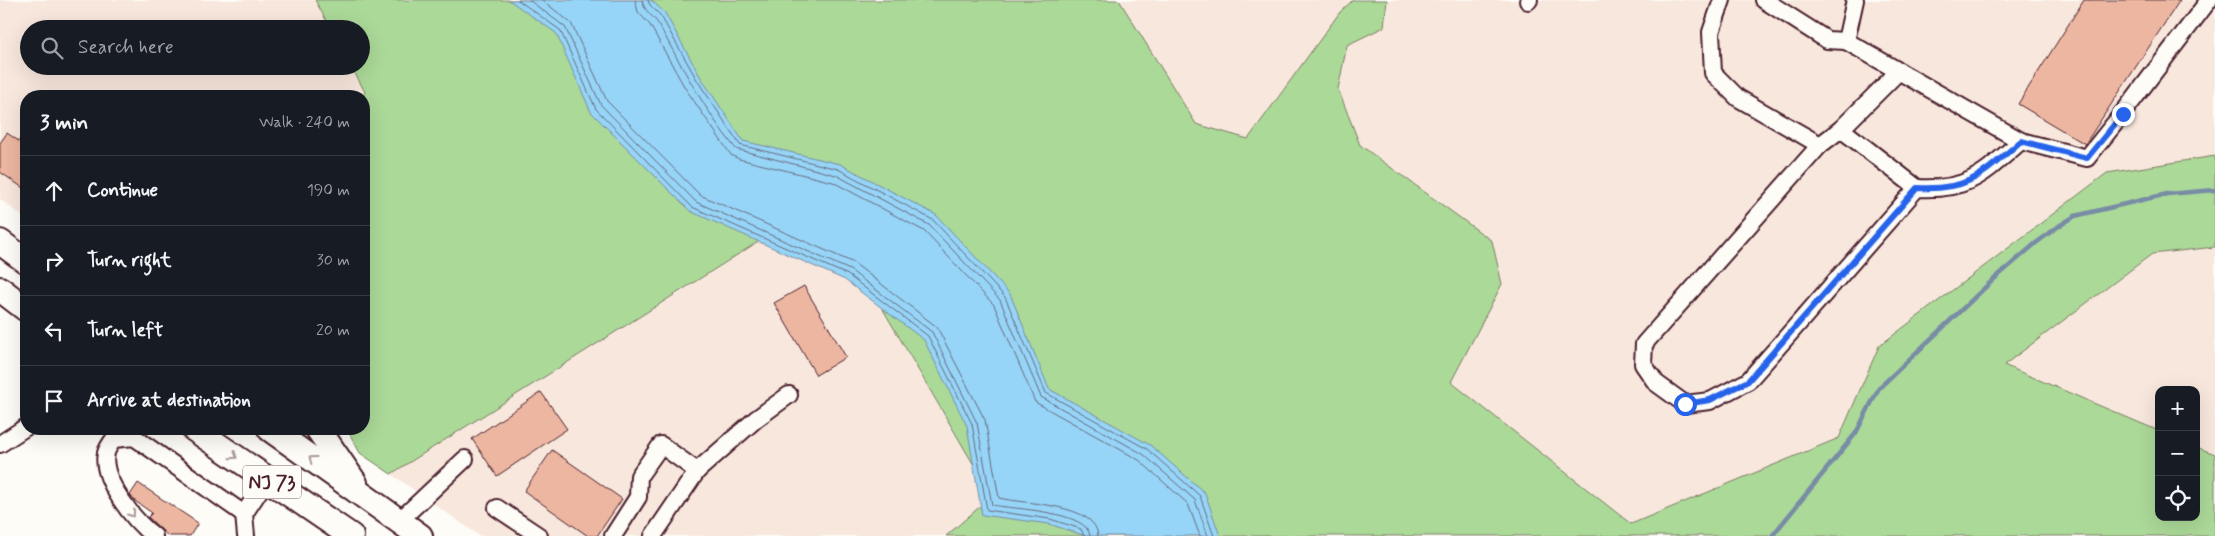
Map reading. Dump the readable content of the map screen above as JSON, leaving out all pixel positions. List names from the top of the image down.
{
  "streets": {
    "highway": ["NJ 73"]
  },
  "page": {
    "search": "Search here",
    "heading": ["3 min", "Walk · 240 m"],
    "list": [
      ["Continue", "190 m"],
      ["Turn right", "30 m"],
      ["Turn left", "20 m"],
      "Arrive at destination"
    ],
    "map_buttons": ["+", "−"]
  }
}
